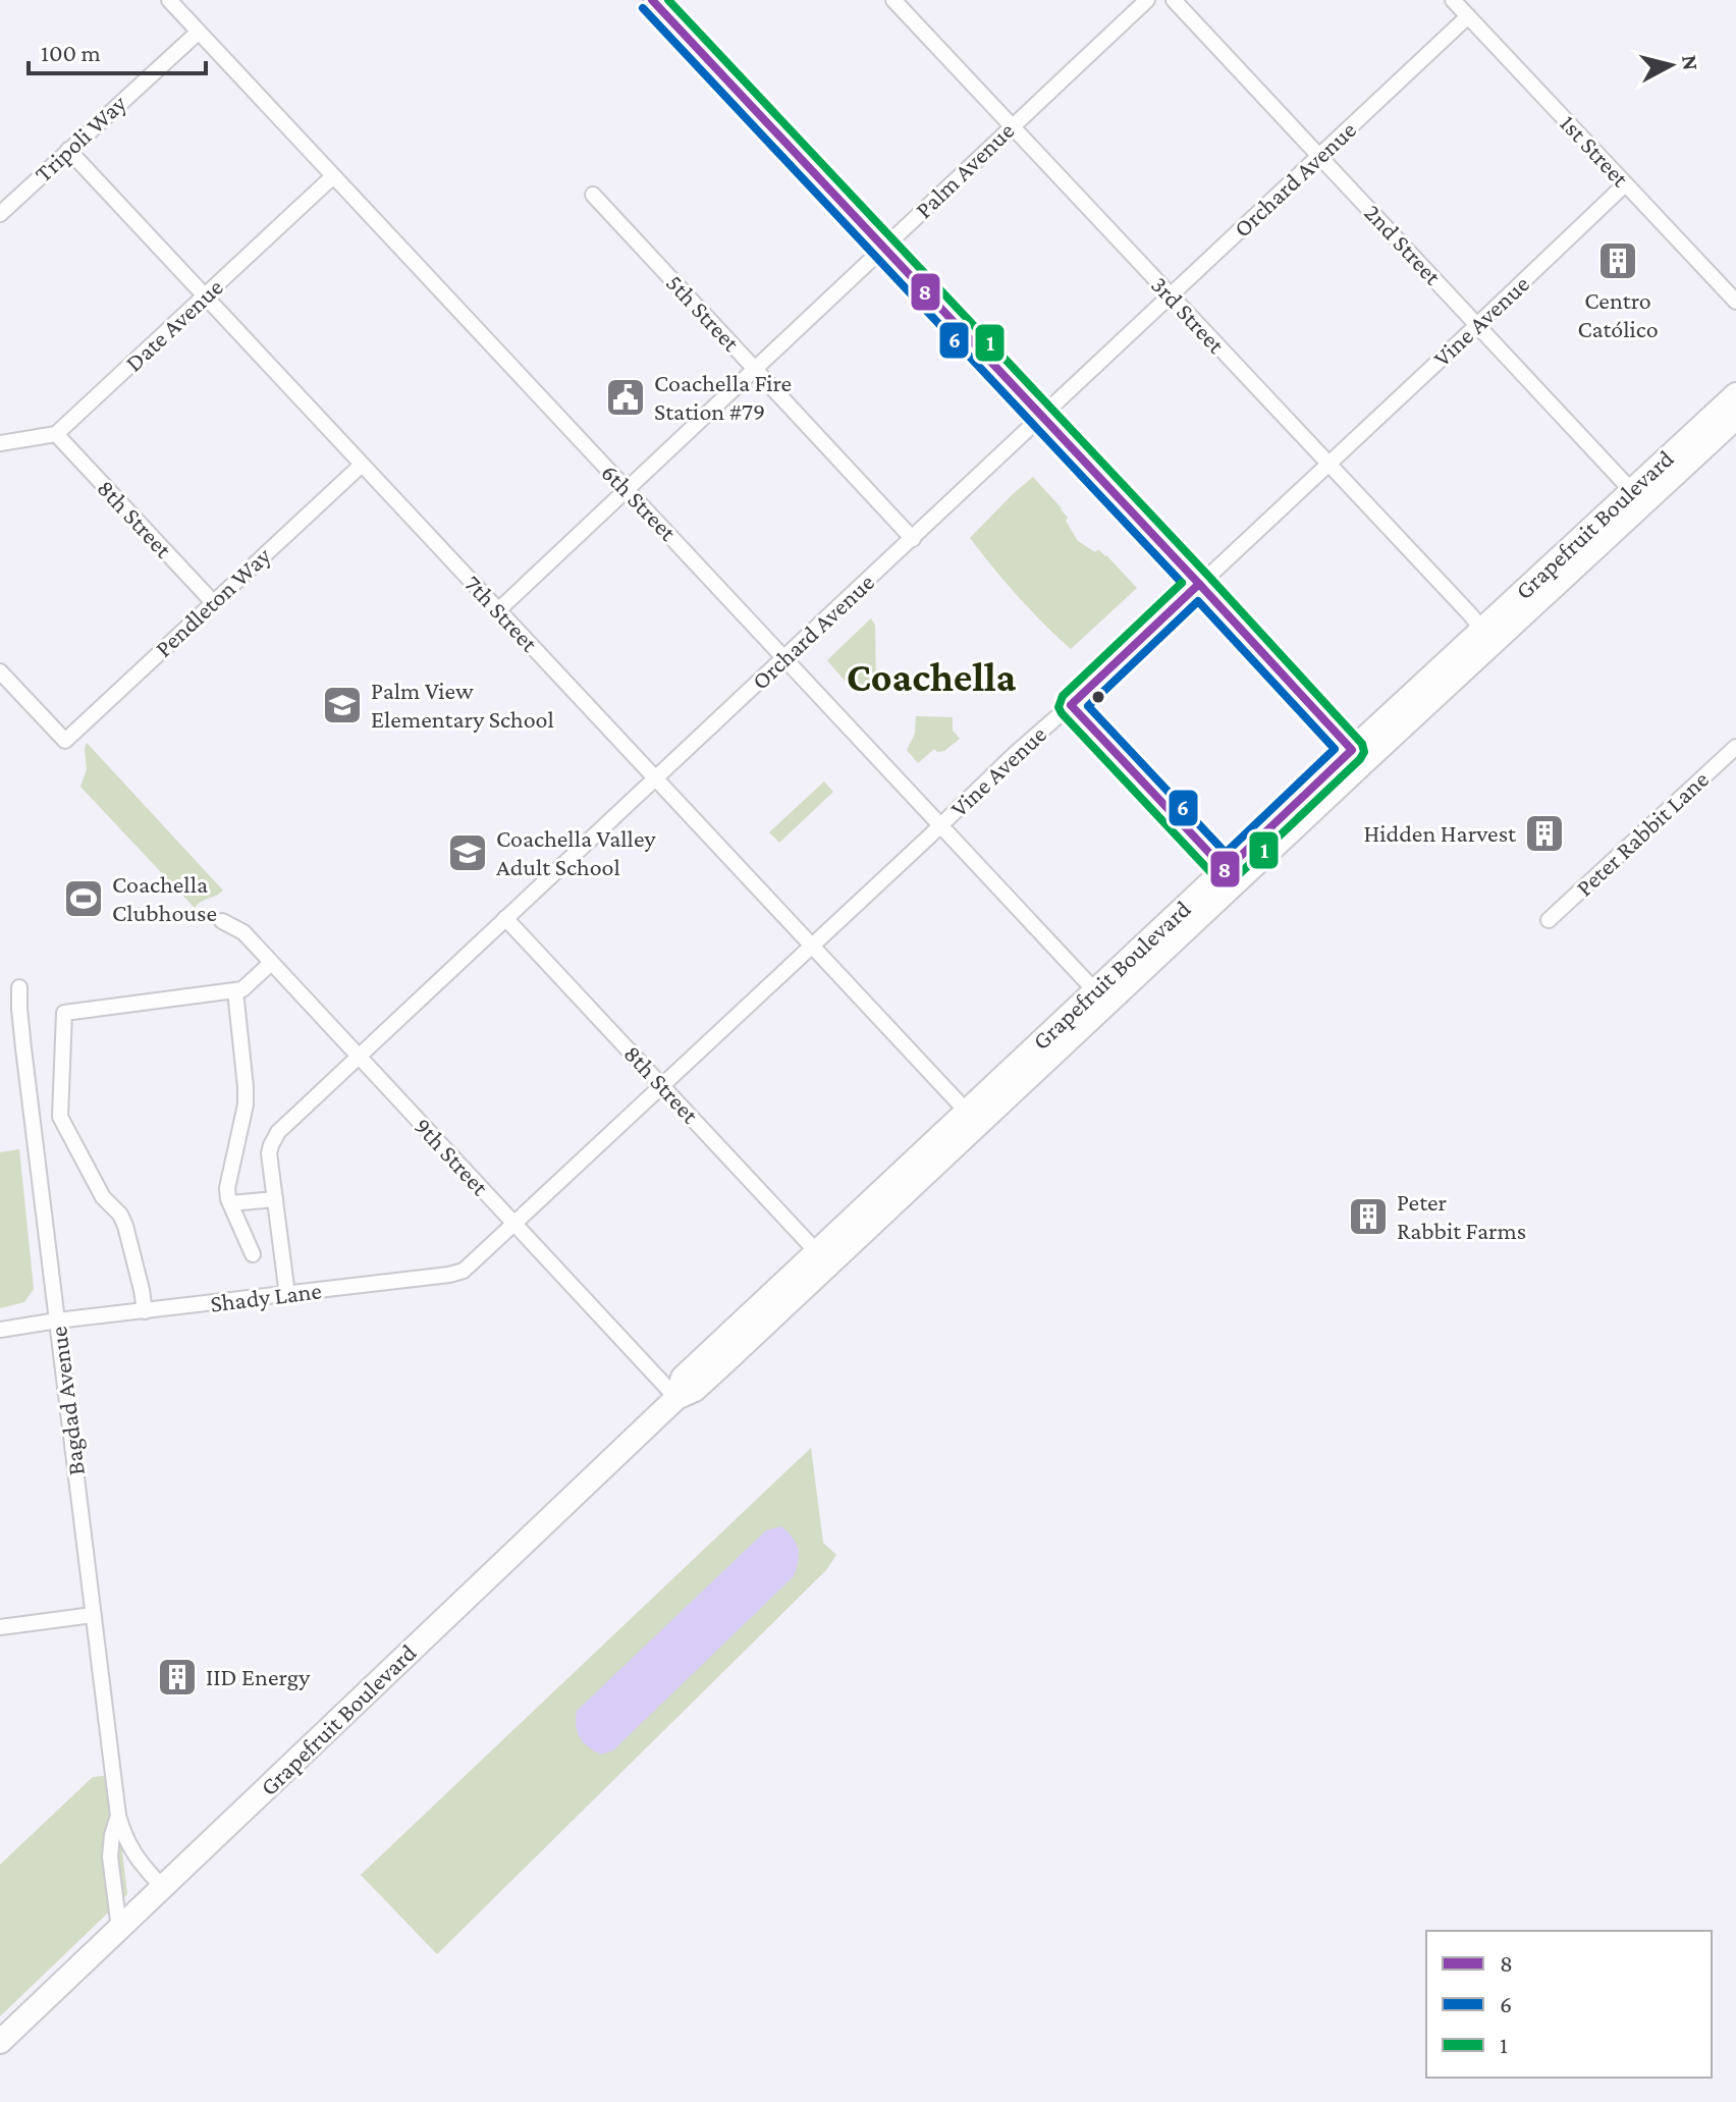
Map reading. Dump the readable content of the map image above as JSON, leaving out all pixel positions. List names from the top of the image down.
{
  "streets": {
    "main road": ["Grapefruit Boulevard"],
    "street": [
      "Tripoli Way",
      "1st Street",
      "Palm Avenue",
      "Orchard Avenue",
      "2nd Street",
      "5th Street",
      "3rd Street",
      "Vine Avenue",
      "Date Avenue",
      "6th Street",
      "8th Street",
      "Pendleton Way",
      "7th Street",
      "Peter Rabbit Lane",
      "9th Street",
      "Shady Lane",
      "Bagdad Avenue"
    ]
  },
  "crossings": [
    ["Tripoli Way", "6th Street"],
    ["Tripoli Way", "7th Street"],
    ["1st Street", "Orchard Avenue"],
    ["1st Street", "Vine Avenue"],
    ["Palm Avenue", "5th Street"],
    ["Palm Avenue", "3rd Street"],
    ["Palm Avenue", "6th Street"],
    ["Palm Avenue", "7th Street"],
    ["Orchard Avenue", "2nd Street"],
    ["Orchard Avenue", "5th Street"],
    ["Orchard Avenue", "3rd Street"],
    ["Orchard Avenue", "6th Street"],
    ["Orchard Avenue", "8th Street"],
    ["Orchard Avenue", "7th Street"],
    ["Orchard Avenue", "9th Street"],
    ["Orchard Avenue", "Shady Lane"],
    ["2nd Street", "Vine Avenue"],
    ["2nd Street", "Grapefruit Boulevard"],
    ["3rd Street", "Vine Avenue"],
    ["3rd Street", "Grapefruit Boulevard"],
    ["Vine Avenue", "6th Street"],
    ["Vine Avenue", "8th Street"],
    ["Vine Avenue", "7th Street"],
    ["Vine Avenue", "9th Street"],
    ["Vine Avenue", "Shady Lane"],
    ["Date Avenue", "6th Street"],
    ["Date Avenue", "8th Street"],
    ["Date Avenue", "7th Street"],
    ["6th Street", "Grapefruit Boulevard"],
    ["8th Street", "Grapefruit Boulevard"],
    ["8th Street", "Pendleton Way"],
    ["Grapefruit Boulevard", "7th Street"],
    ["Grapefruit Boulevard", "9th Street"],
    ["Grapefruit Boulevard", "Bagdad Avenue"],
    ["Pendleton Way", "7th Street"],
    ["9th Street", "Shady Lane"],
    ["Shady Lane", "Bagdad Avenue"]
  ],
  "districts": ["Coachella"],
  "places": {
    "building": [
      "Centro Católico",
      "Hidden Harvest",
      "Peter Rabbit Farms",
      "IID Energy"
    ],
    "public building": ["Coachella Fire Station #79"],
    "school or university": ["Palm View Elementary School", "Coachella Valley Adult School"],
    "sports": ["Coachella Clubhouse"]
  },
  "lines": ["transit line 8", "transit line 1", "transit line 6"],
  "legend": ["8", "6", "1"],
  "scale_bar": "100 m",
  "north": "right"
}
